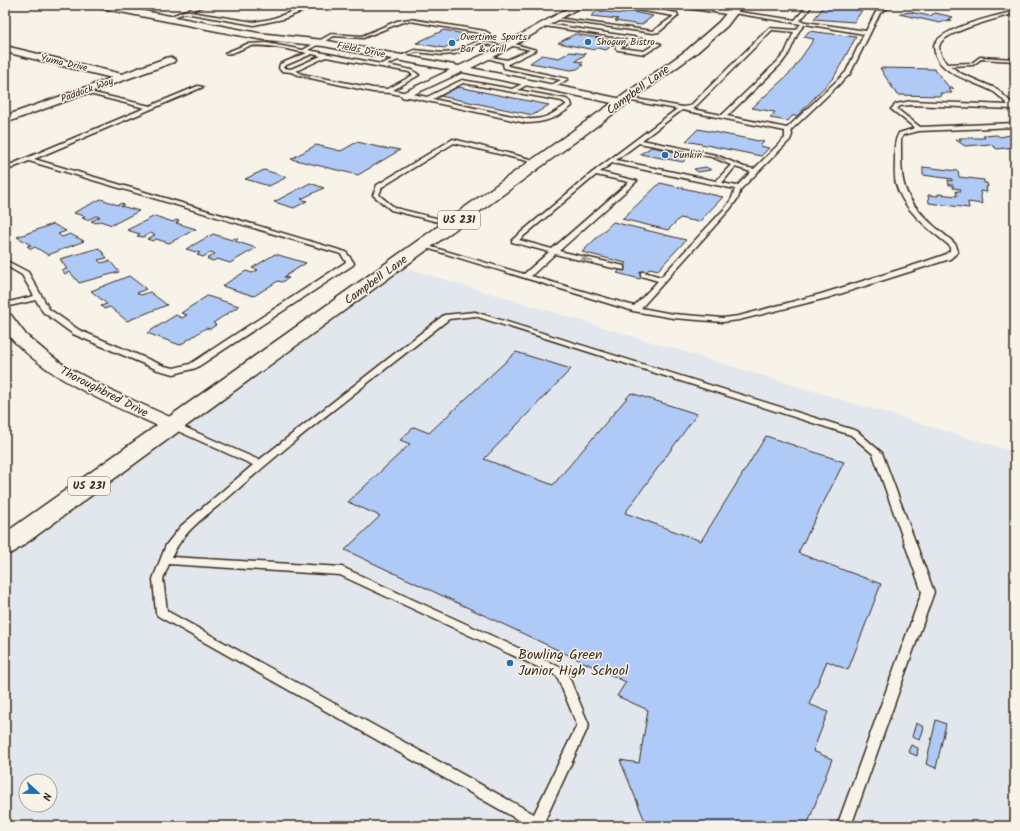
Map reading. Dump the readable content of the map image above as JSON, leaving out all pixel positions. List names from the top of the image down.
{
  "streets": {
    "main road": ["Campbell Lane", "US 231"],
    "street": [
      "Fields Drive",
      "Yuma Drive",
      "Paddock Way",
      "Thoroughbred Drive"
    ]
  },
  "crossings": [
    ["Fields Drive", "Campbell Lane"],
    ["Yuma Drive", "Paddock Way"],
    ["Campbell Lane", "Thoroughbred Drive"]
  ],
  "places": [
    "Shogun Bistro",
    "Overtime Sports Bar & Grill",
    "Dunkin'",
    "Bowling Green Junior High School"
  ],
  "north": "right"
}
